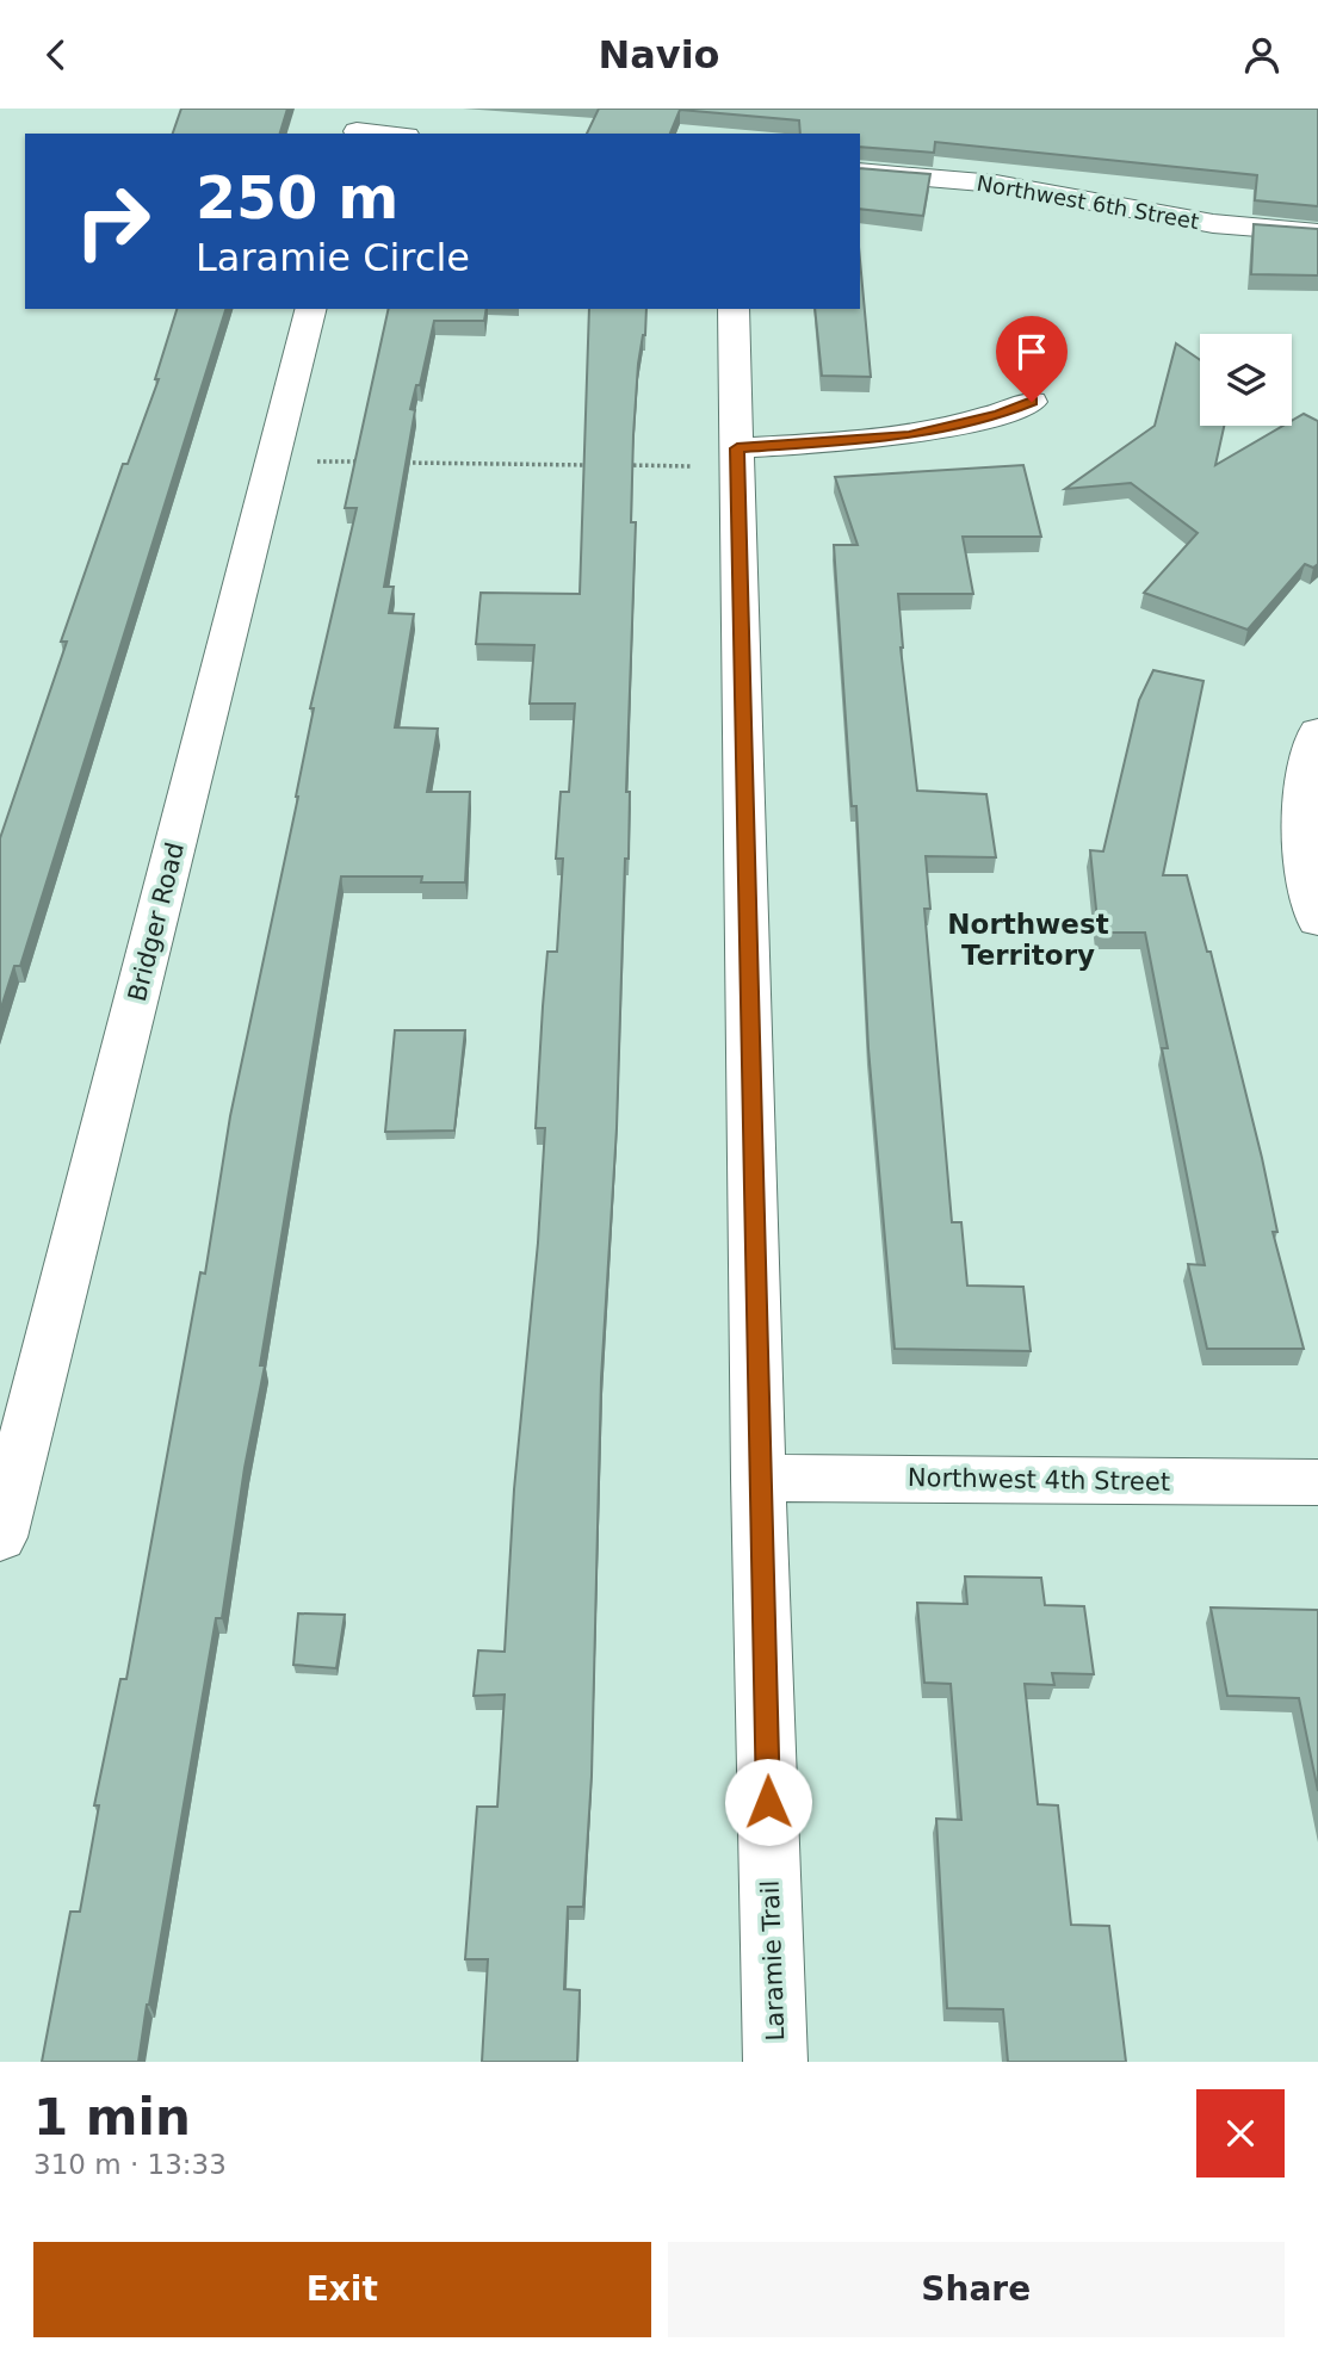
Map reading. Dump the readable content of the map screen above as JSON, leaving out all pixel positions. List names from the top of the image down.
{
  "streets": {
    "street": [
      "Northwest 6th Street",
      "Bridger Road",
      "Northwest 4th Street",
      "Laramie Trail"
    ]
  },
  "crossings": [
    ["Northwest 4th Street", "Laramie Trail"]
  ],
  "districts": ["Northwest Territory"],
  "page": {
    "header": "Navio",
    "turn": ["250 m", "Laramie Circle"],
    "heading": ["1 min", "310 m · 13:33"],
    "buttons": ["Exit", "Share"]
  }
}
